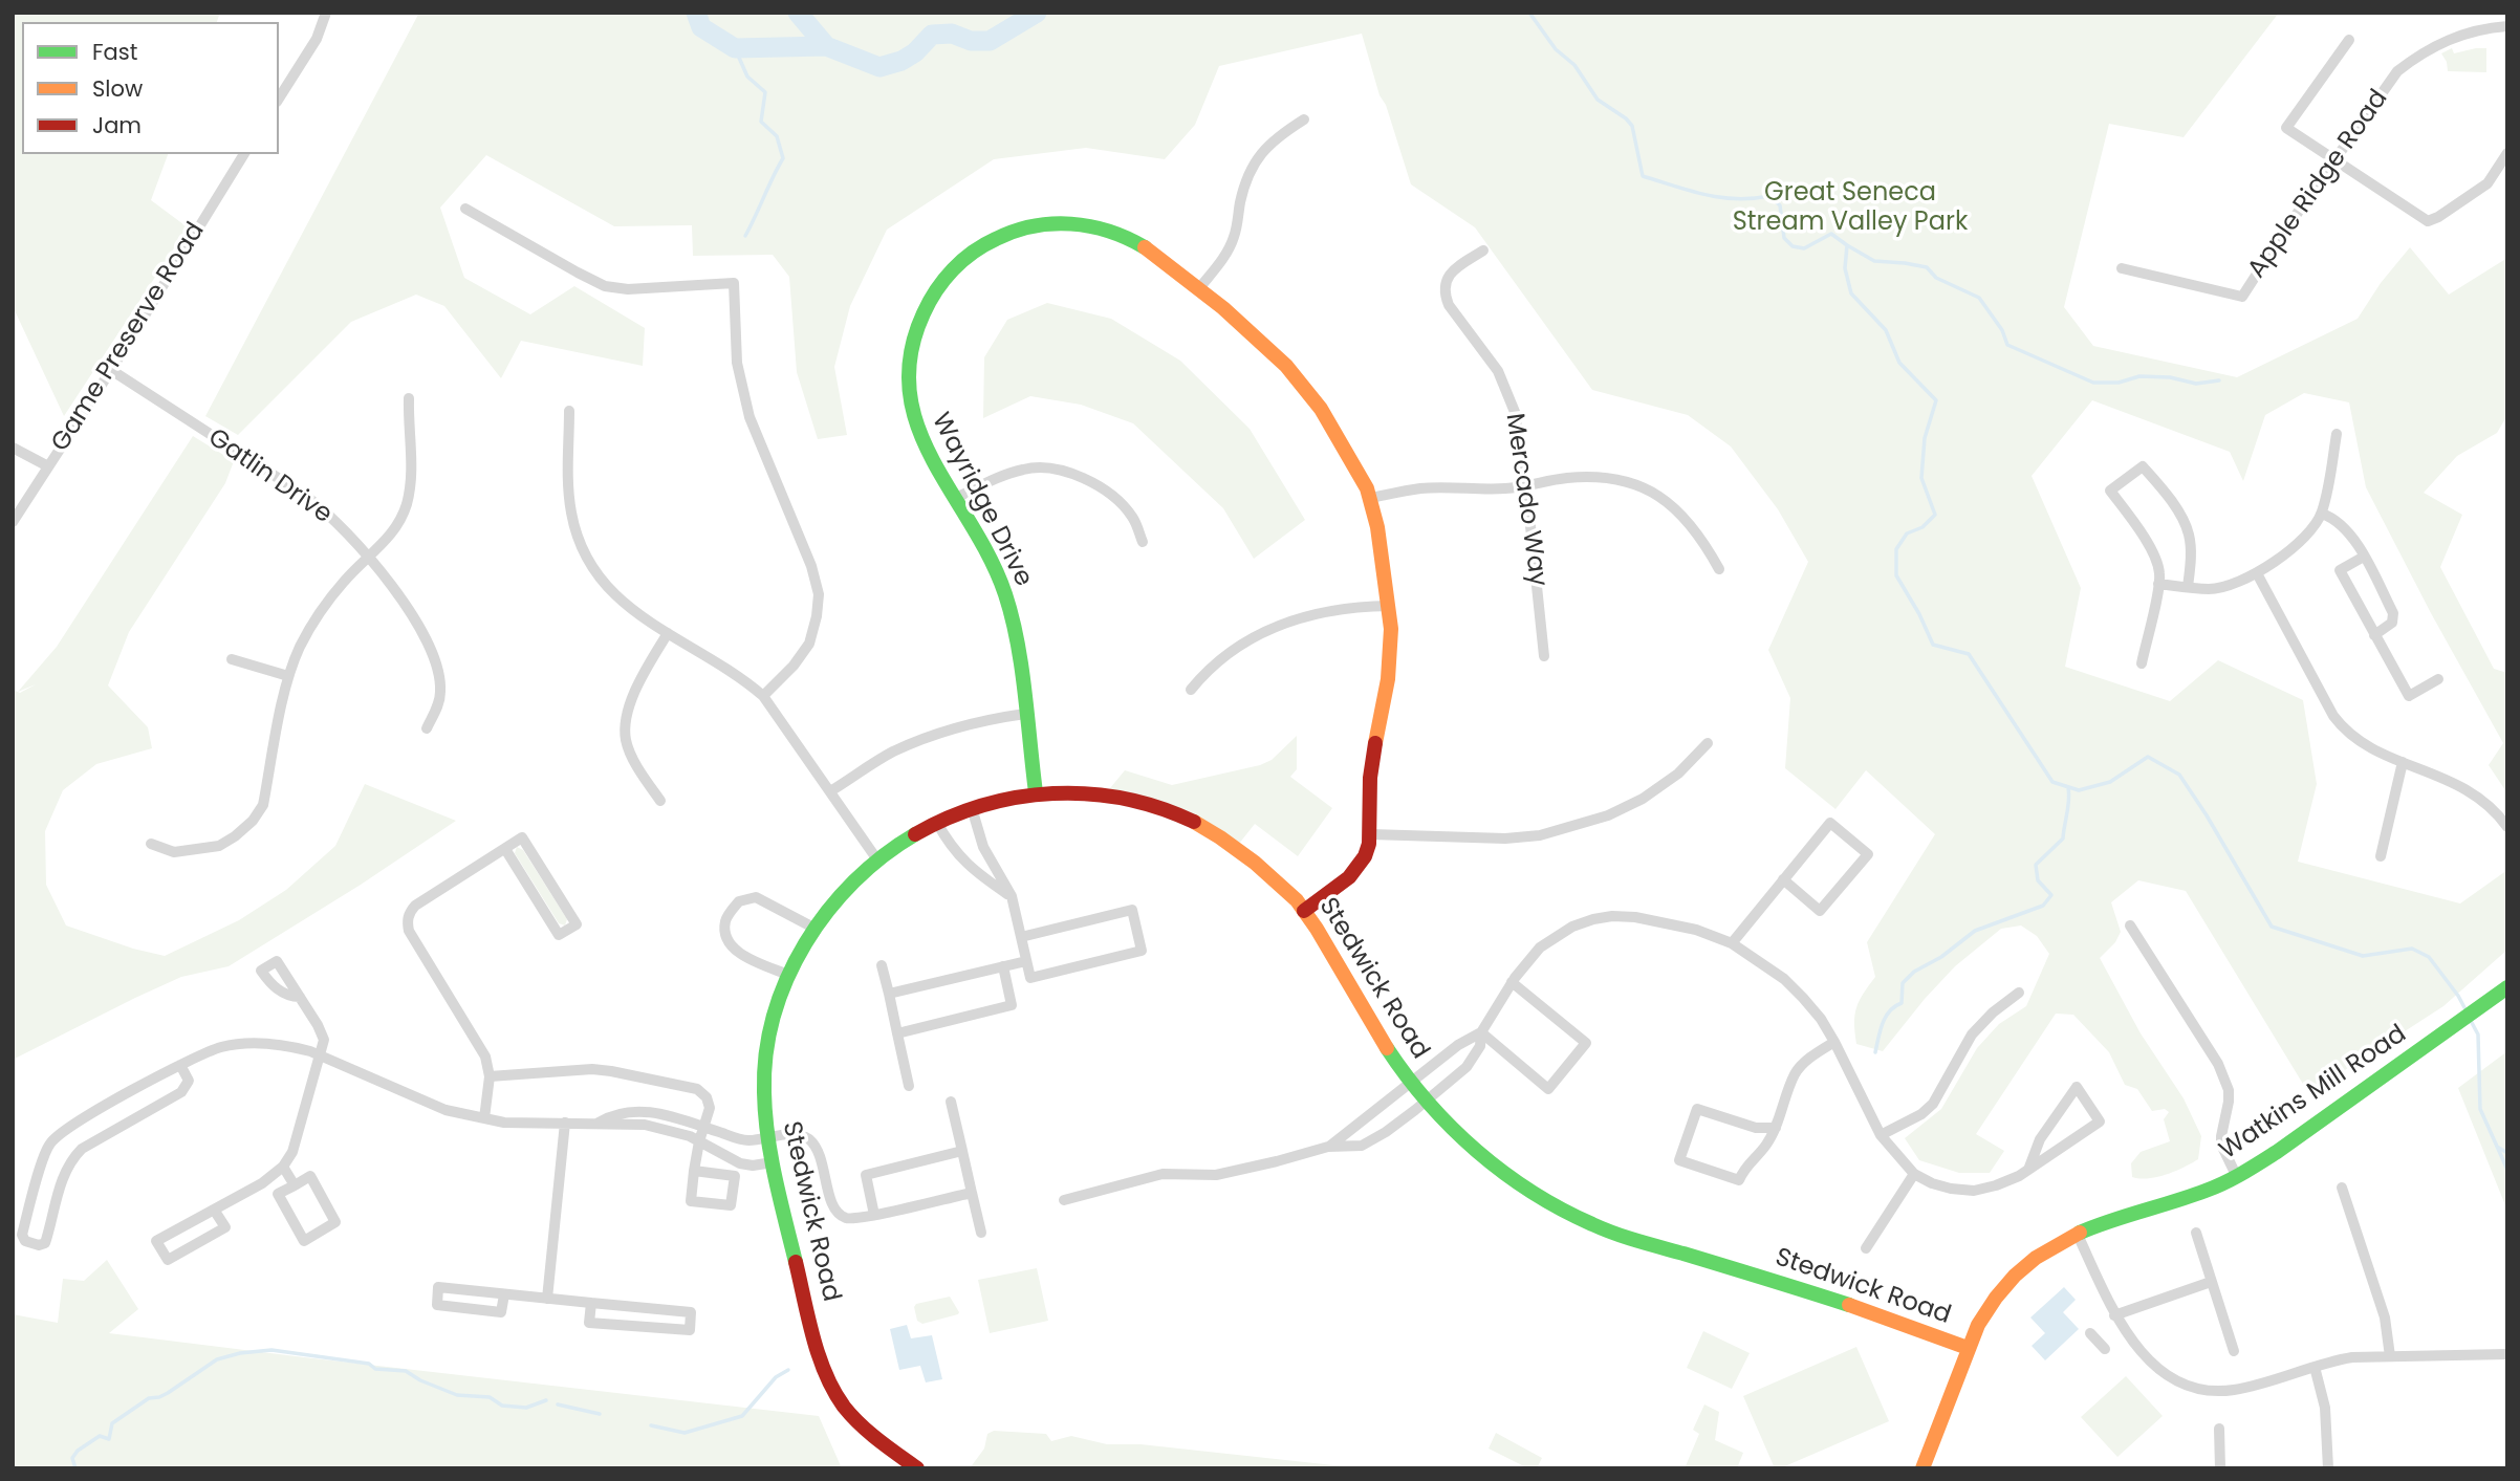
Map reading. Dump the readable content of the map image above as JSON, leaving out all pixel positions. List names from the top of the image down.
{
  "streets": {
    "street": [
      "Apple Ridge Road",
      "Game Preserve Road",
      "Gatlin Drive",
      "Wayridge Drive",
      "Mercado Way",
      "Stedwick Road",
      "Watkins Mill Road"
    ]
  },
  "crossings": [
    ["Game Preserve Road", "Gatlin Drive"],
    ["Wayridge Drive", "Stedwick Road"],
    ["Stedwick Road", "Watkins Mill Road"]
  ],
  "parks": ["Great Seneca Stream Valley Park"],
  "legend": ["Fast", "Slow", "Jam"]
}
